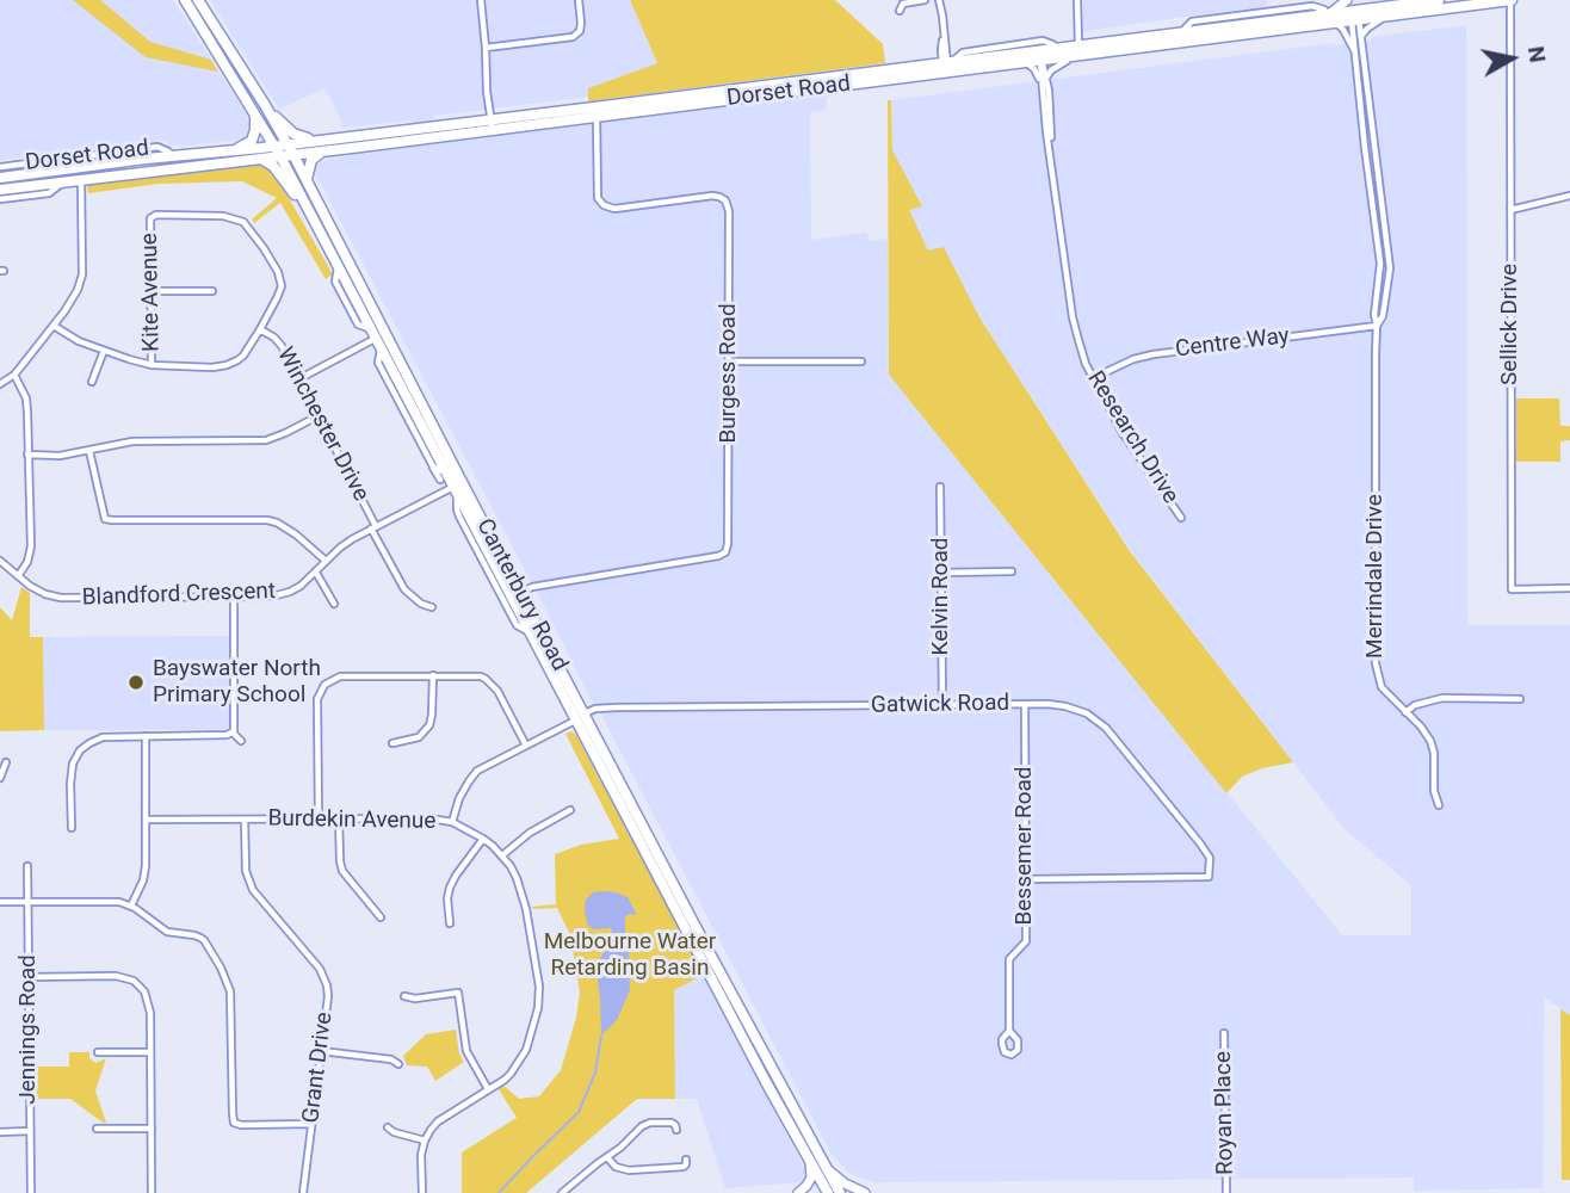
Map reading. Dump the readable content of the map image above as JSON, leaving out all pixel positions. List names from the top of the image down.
{
  "streets": {
    "main road": ["Dorset Road", "Canterbury Road"],
    "street": [
      "Kite Avenue",
      "Sellick Drive",
      "Centre Way",
      "Burgess Road",
      "Winchester Drive",
      "Research Drive",
      "Merrindale Drive",
      "Blandford Crescent",
      "Kelvin Road",
      "Gatwick Road",
      "Burdekin Avenue",
      "Bessemer Road",
      "Jennings Road",
      "Grant Drive",
      "Royan Place"
    ]
  },
  "crossings": [
    ["Dorset Road", "Sellick Drive"],
    ["Dorset Road", "Burgess Road"],
    ["Dorset Road", "Research Drive"],
    ["Dorset Road", "Merrindale Drive"],
    ["Dorset Road", "Canterbury Road"],
    ["Kite Avenue", "Winchester Drive"],
    ["Centre Way", "Research Drive"],
    ["Centre Way", "Merrindale Drive"],
    ["Burgess Road", "Canterbury Road"],
    ["Winchester Drive", "Blandford Crescent"],
    ["Blandford Crescent", "Canterbury Road"],
    ["Canterbury Road", "Gatwick Road"],
    ["Kelvin Road", "Gatwick Road"],
    ["Gatwick Road", "Burdekin Avenue"],
    ["Gatwick Road", "Bessemer Road"],
    ["Burdekin Avenue", "Grant Drive"]
  ],
  "parks": ["Melbourne Water Retarding Basin"],
  "places": ["Bayswater North Primary School"],
  "north": "right"
}
